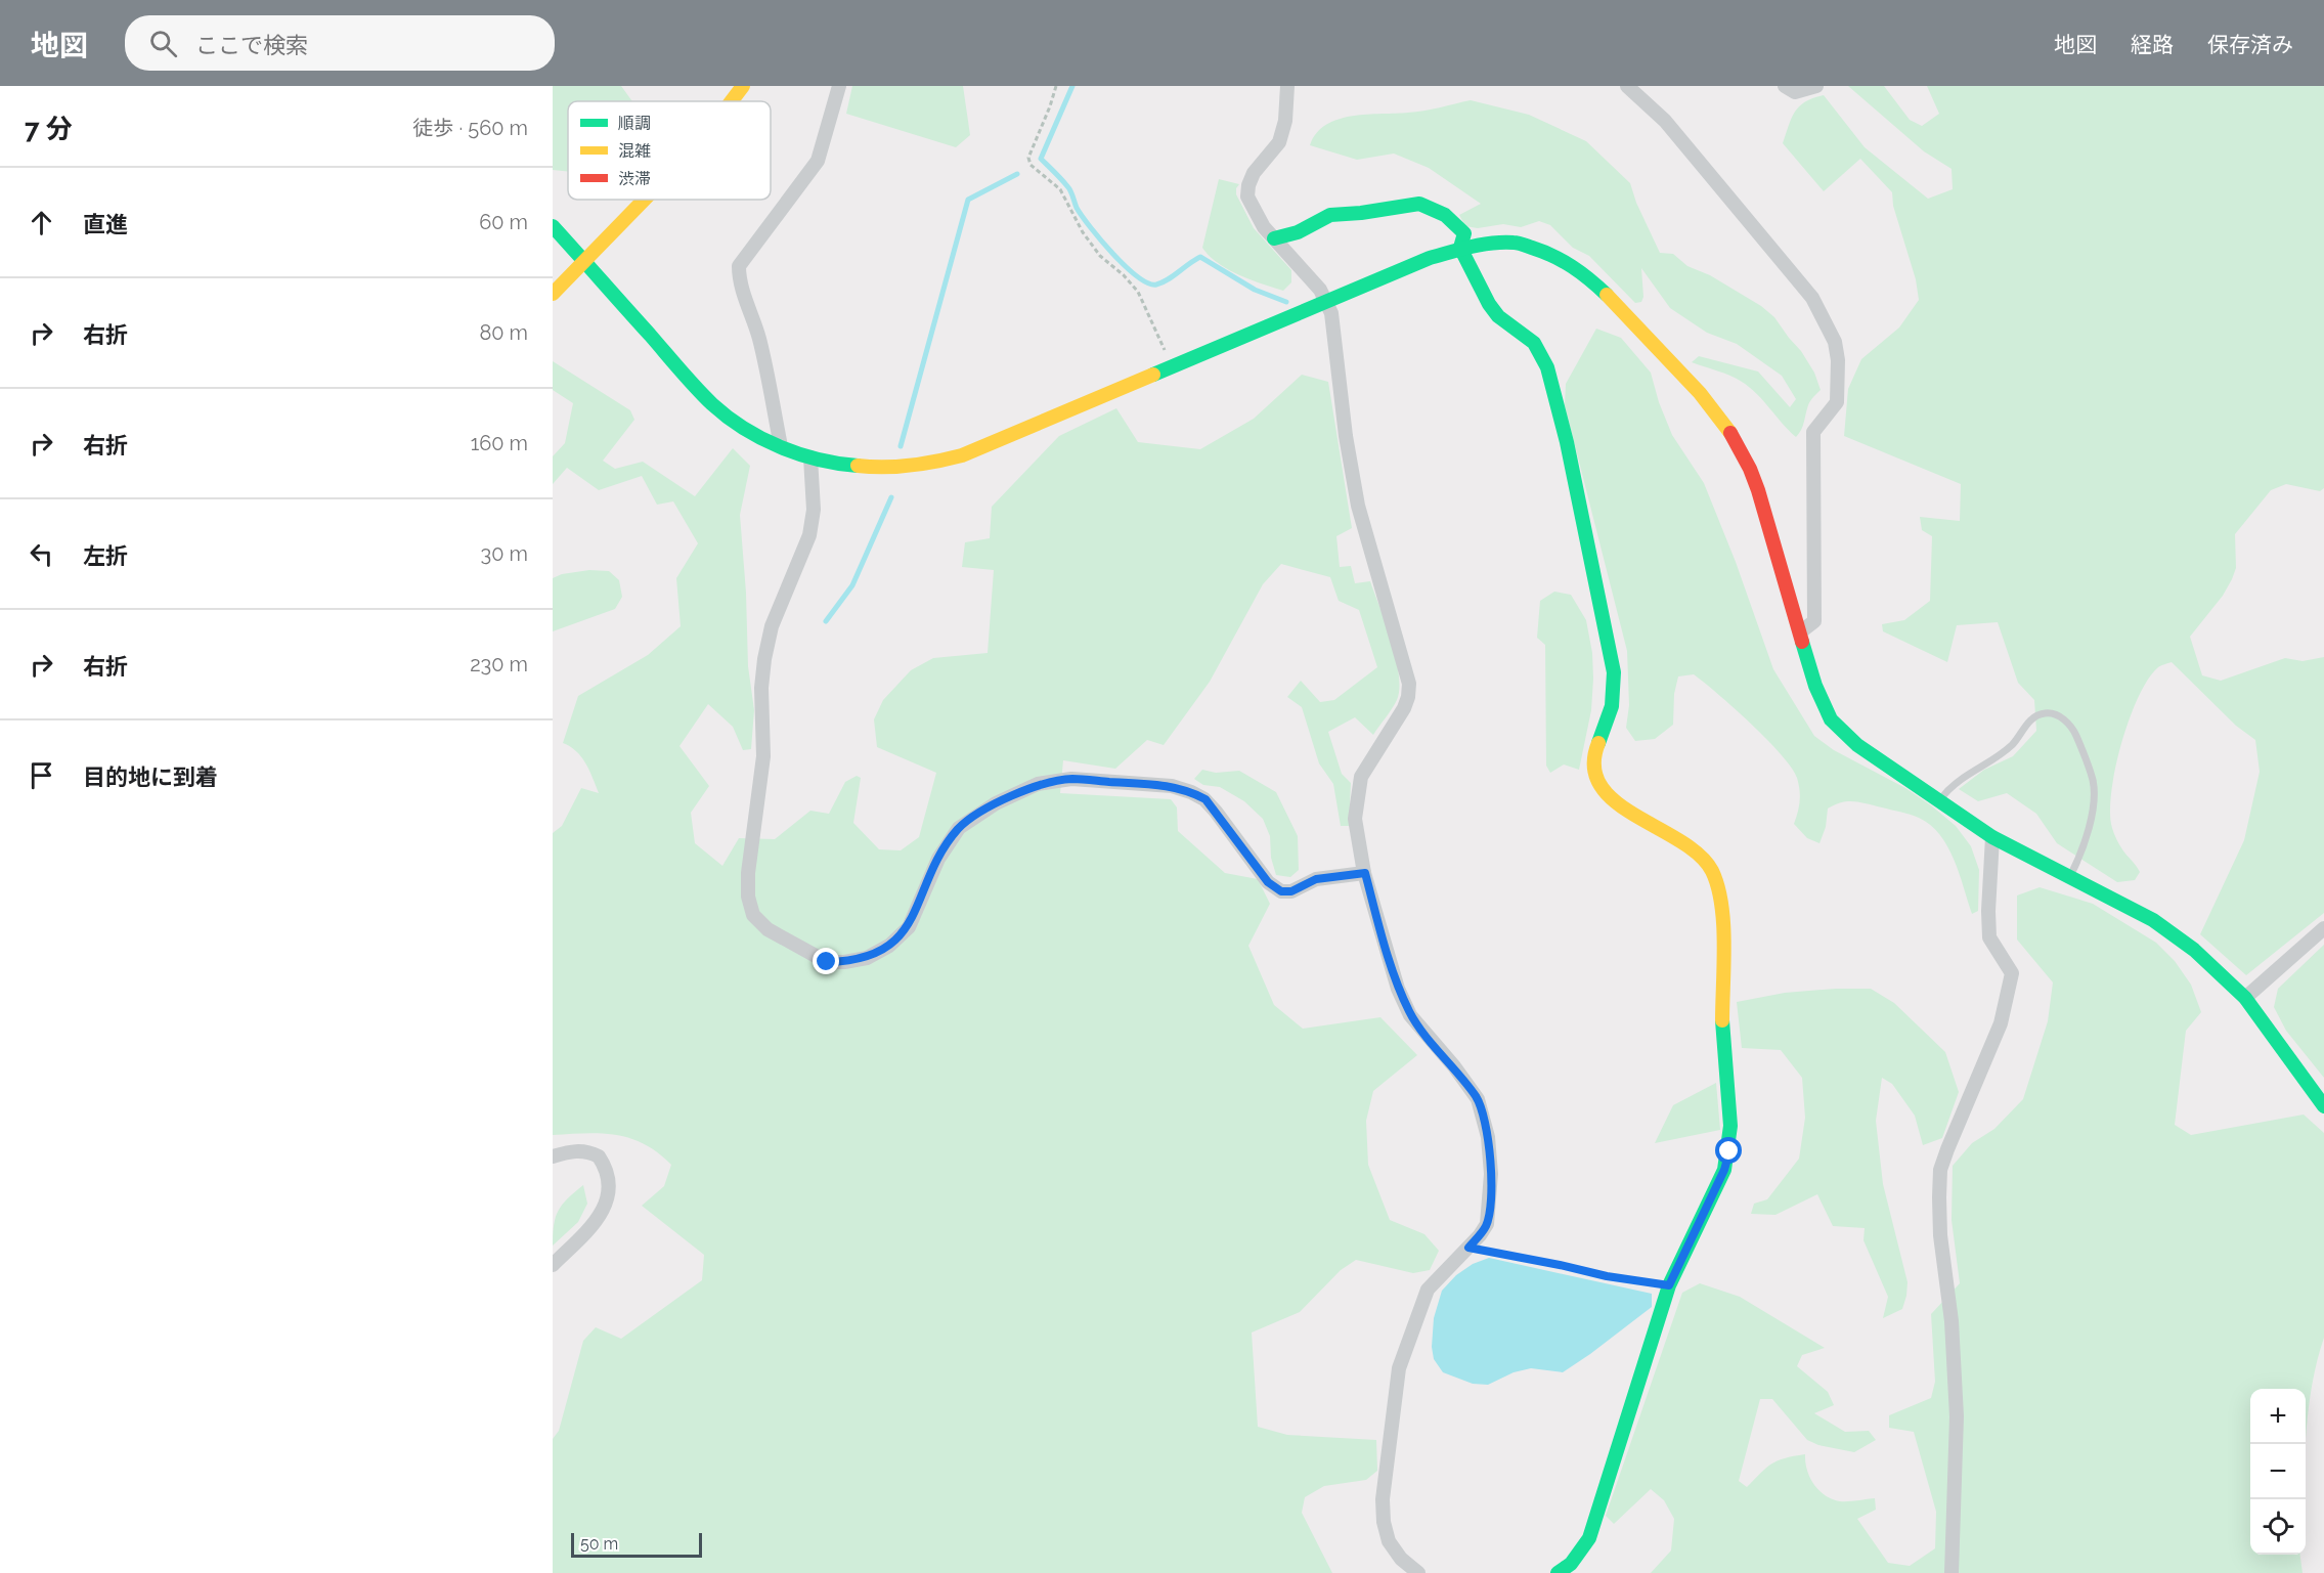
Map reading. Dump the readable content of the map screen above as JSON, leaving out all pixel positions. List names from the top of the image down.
{
  "legend": ["順調", "混雑", "渋滞"],
  "scale_bar": "50 m",
  "page": {
    "header": "地図",
    "search": "ここで検索",
    "nav": ["地図", "経路", "保存済み"],
    "heading": ["7 分", "徒歩 · 560 m"],
    "list": [
      ["直進", "60 m"],
      ["右折", "80 m"],
      ["右折", "160 m"],
      ["左折", "30 m"],
      ["右折", "230 m"],
      "目的地に到着"
    ],
    "map_buttons": ["+", "−"],
    "scale": "50 m"
  }
}
